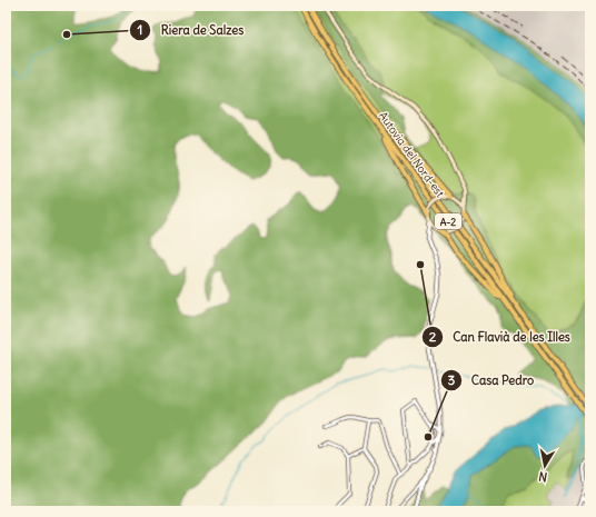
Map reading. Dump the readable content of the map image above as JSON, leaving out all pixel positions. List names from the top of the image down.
{
  "streets": {
    "highway": ["Autovia del Nord-est", "A-2"]
  },
  "places": ["Riera de Salzes", "Can Flavià de les Illes", "Casa Pedro"],
  "north": "bottom"
}
